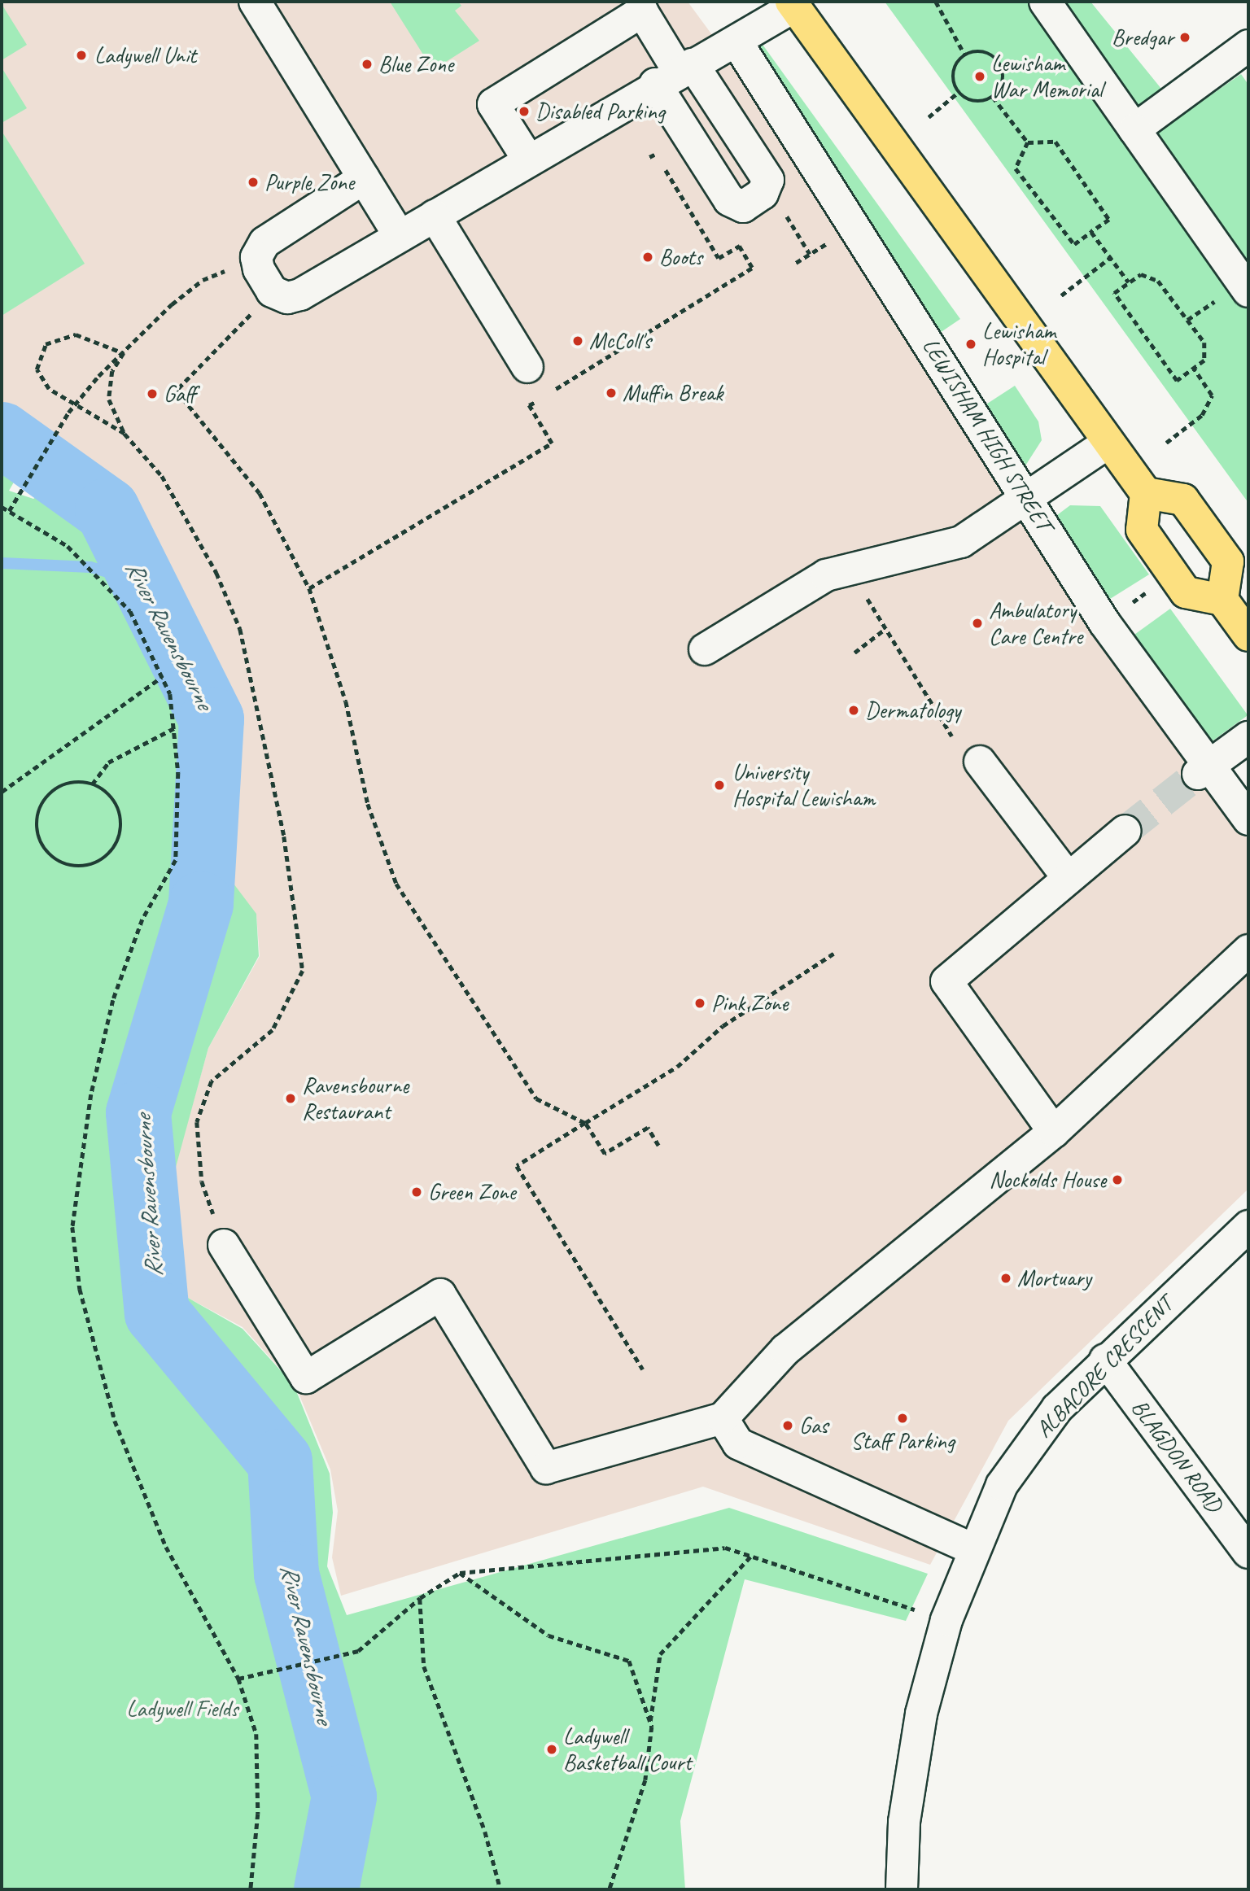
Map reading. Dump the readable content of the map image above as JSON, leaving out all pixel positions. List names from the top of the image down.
{
  "streets": {
    "street": ["LEWISHAM HIGH STREET", "ALBACORE CRESCENT", "BLAGDON ROAD"]
  },
  "crossings": [
    ["ALBACORE CRESCENT", "BLAGDON ROAD"]
  ],
  "water": ["River Ravensbourne"],
  "parks": ["Ladywell Fields"],
  "places": [
    "Bredgar",
    "Ladywell Unit",
    "Blue Zone",
    "Lewisham War Memorial",
    "Disabled Parking",
    "Purple Zone",
    "Boots",
    "McColl's",
    "Lewisham Hospital",
    "Muffin Break",
    "Gaff",
    "Ambulatory Care Centre",
    "Dermatology",
    "University Hospital Lewisham",
    "Pink Zone",
    "Ravensbourne Restaurant",
    "Nockolds House",
    "Green Zone",
    "Mortuary",
    "Staff Parking",
    "Gas",
    "Ladywell Basketball Court"
  ]
}
